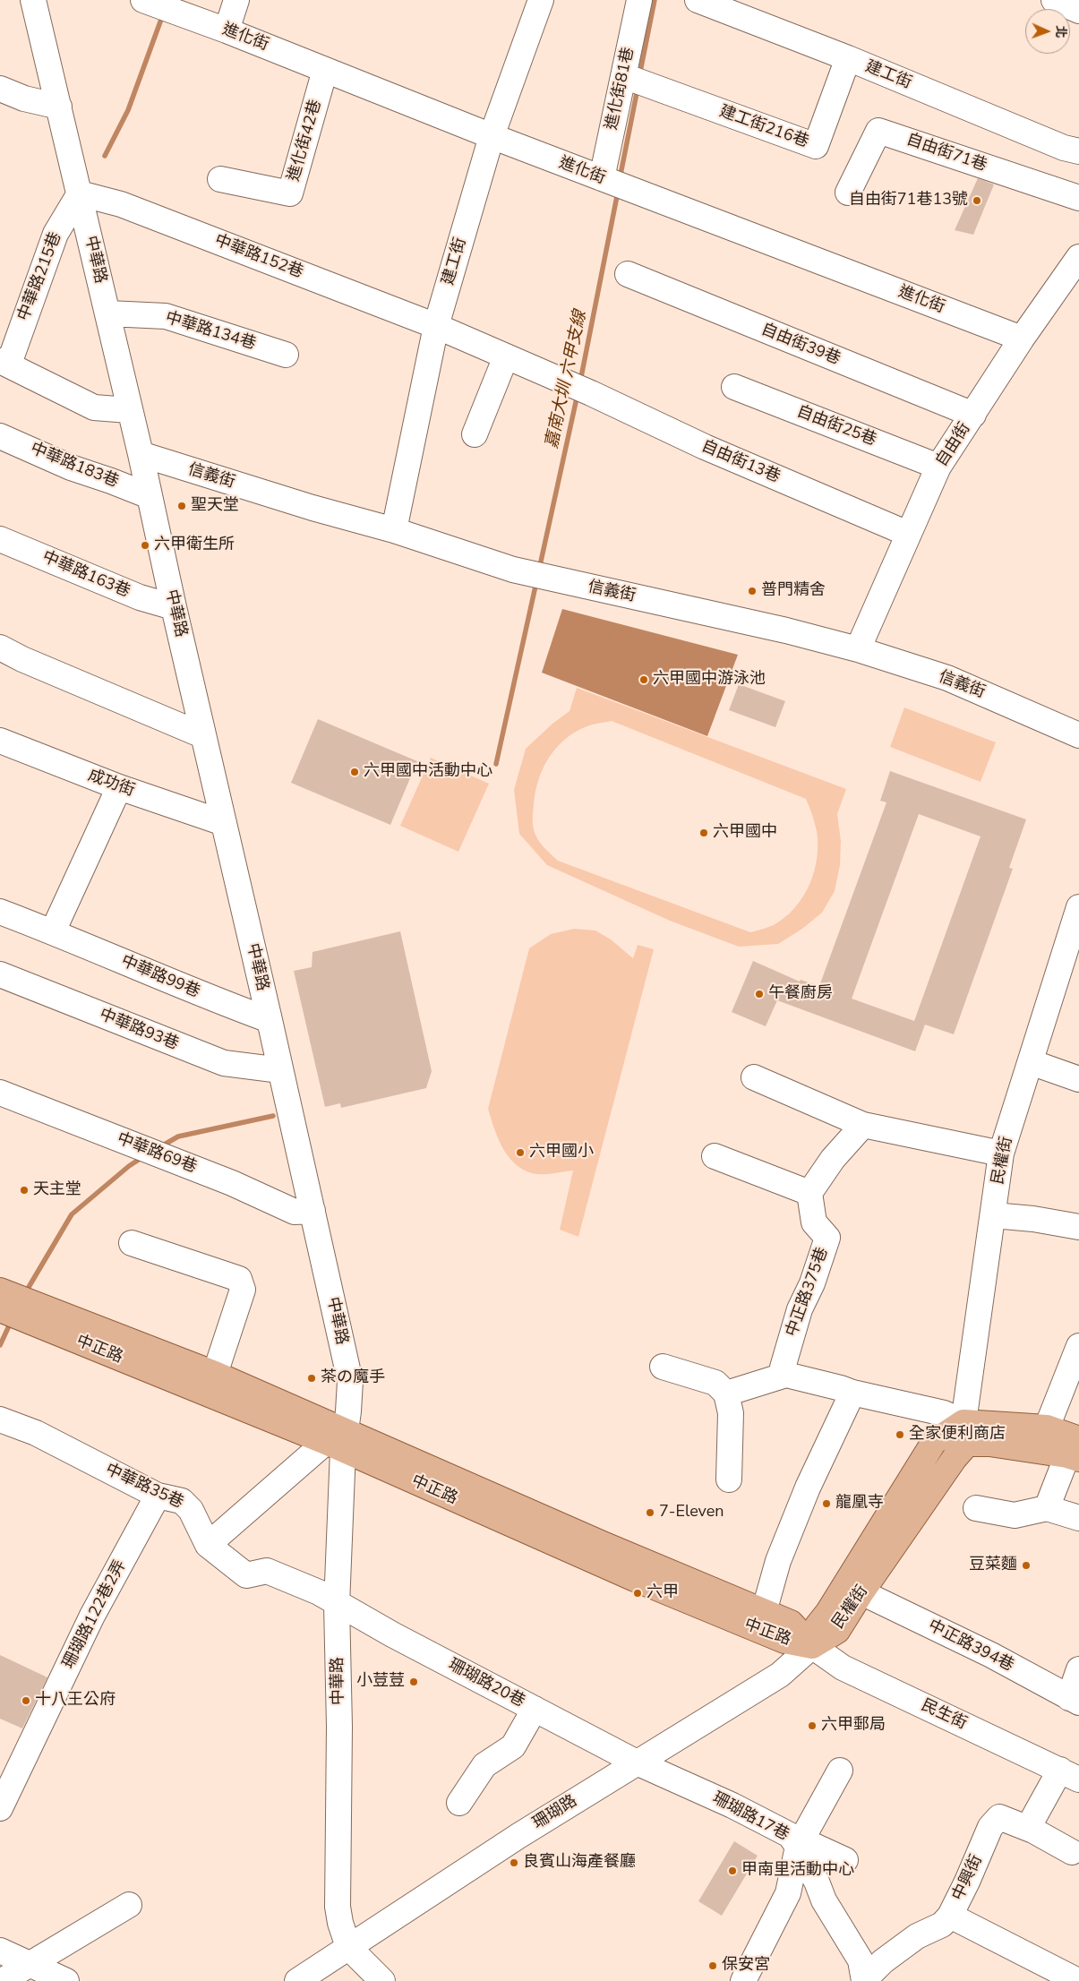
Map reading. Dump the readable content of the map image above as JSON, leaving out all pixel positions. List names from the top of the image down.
{
  "streets": {
    "main road": ["民權街", "中正路"],
    "street": [
      "進化街",
      "建工街",
      "進化街81巷",
      "建工街216巷",
      "進化街42巷",
      "自由街71巷",
      "中華路152巷",
      "中華路",
      "中華路215巷",
      "中華路134巷",
      "自由街39巷",
      "自由街25巷",
      "自由街",
      "自由街13巷",
      "中華路183巷",
      "信義街",
      "中華路163巷",
      "成功街",
      "中華路99巷",
      "中華路93巷",
      "中華路69巷",
      "中正路375巷",
      "中華路35巷",
      "珊瑚路122巷2弄",
      "中正路394巷",
      "珊瑚路20巷",
      "民生街",
      "珊瑚路",
      "珊瑚路17巷",
      "中興街"
    ]
  },
  "crossings": [
    ["進化街", "建工街"],
    ["進化街", "進化街81巷"],
    ["進化街", "進化街42巷"],
    ["進化街", "自由街"],
    ["建工街", "建工街216巷"],
    ["建工街", "中華路152巷"],
    ["建工街", "信義街"],
    ["進化街81巷", "建工街216巷"],
    ["中華路152巷", "中華路"],
    ["中華路152巷", "中華路215巷"],
    ["中華路152巷", "自由街13巷"],
    ["中華路", "中華路215巷"],
    ["中華路", "中華路134巷"],
    ["中華路", "中華路183巷"],
    ["中華路", "信義街"],
    ["中華路", "中華路163巷"],
    ["中華路", "成功街"],
    ["中華路", "中華路99巷"],
    ["中華路", "中華路93巷"],
    ["中華路", "中華路69巷"],
    ["中華路", "中正路"],
    ["中華路", "中華路35巷"],
    ["中華路", "珊瑚路20巷"],
    ["中華路", "珊瑚路"],
    ["自由街39巷", "自由街"],
    ["自由街25巷", "自由街"],
    ["自由街", "自由街13巷"],
    ["自由街", "信義街"],
    ["民權街", "中正路"],
    ["民權街", "中正路394巷"],
    ["民權街", "民生街"],
    ["民權街", "珊瑚路"],
    ["中正路", "民生街"],
    ["中正路", "珊瑚路"],
    ["中華路35巷", "珊瑚路122巷2弄"],
    ["中華路35巷", "珊瑚路20巷"],
    ["珊瑚路20巷", "珊瑚路"],
    ["珊瑚路20巷", "珊瑚路17巷"],
    ["民生街", "珊瑚路"],
    ["珊瑚路", "珊瑚路17巷"],
    ["珊瑚路17巷", "中興街"]
  ],
  "water": ["嘉南大圳 六甲支線"],
  "places": [
    "自由街71巷13號",
    "聖天堂",
    "六甲衛生所",
    "普門精舍",
    "六甲國中游泳池",
    "六甲國中活動中心",
    "六甲國中",
    "午餐廚房",
    "六甲國小",
    "天主堂",
    "茶の魔手",
    "全家便利商店",
    "龍凰寺",
    "7-Eleven",
    "豆菜麵",
    "六甲",
    "小荳荳",
    "十八王公府",
    "六甲郵局",
    "良賓山海產餐廳",
    "甲南里活動中心",
    "保安宮"
  ],
  "north": "right"
}
